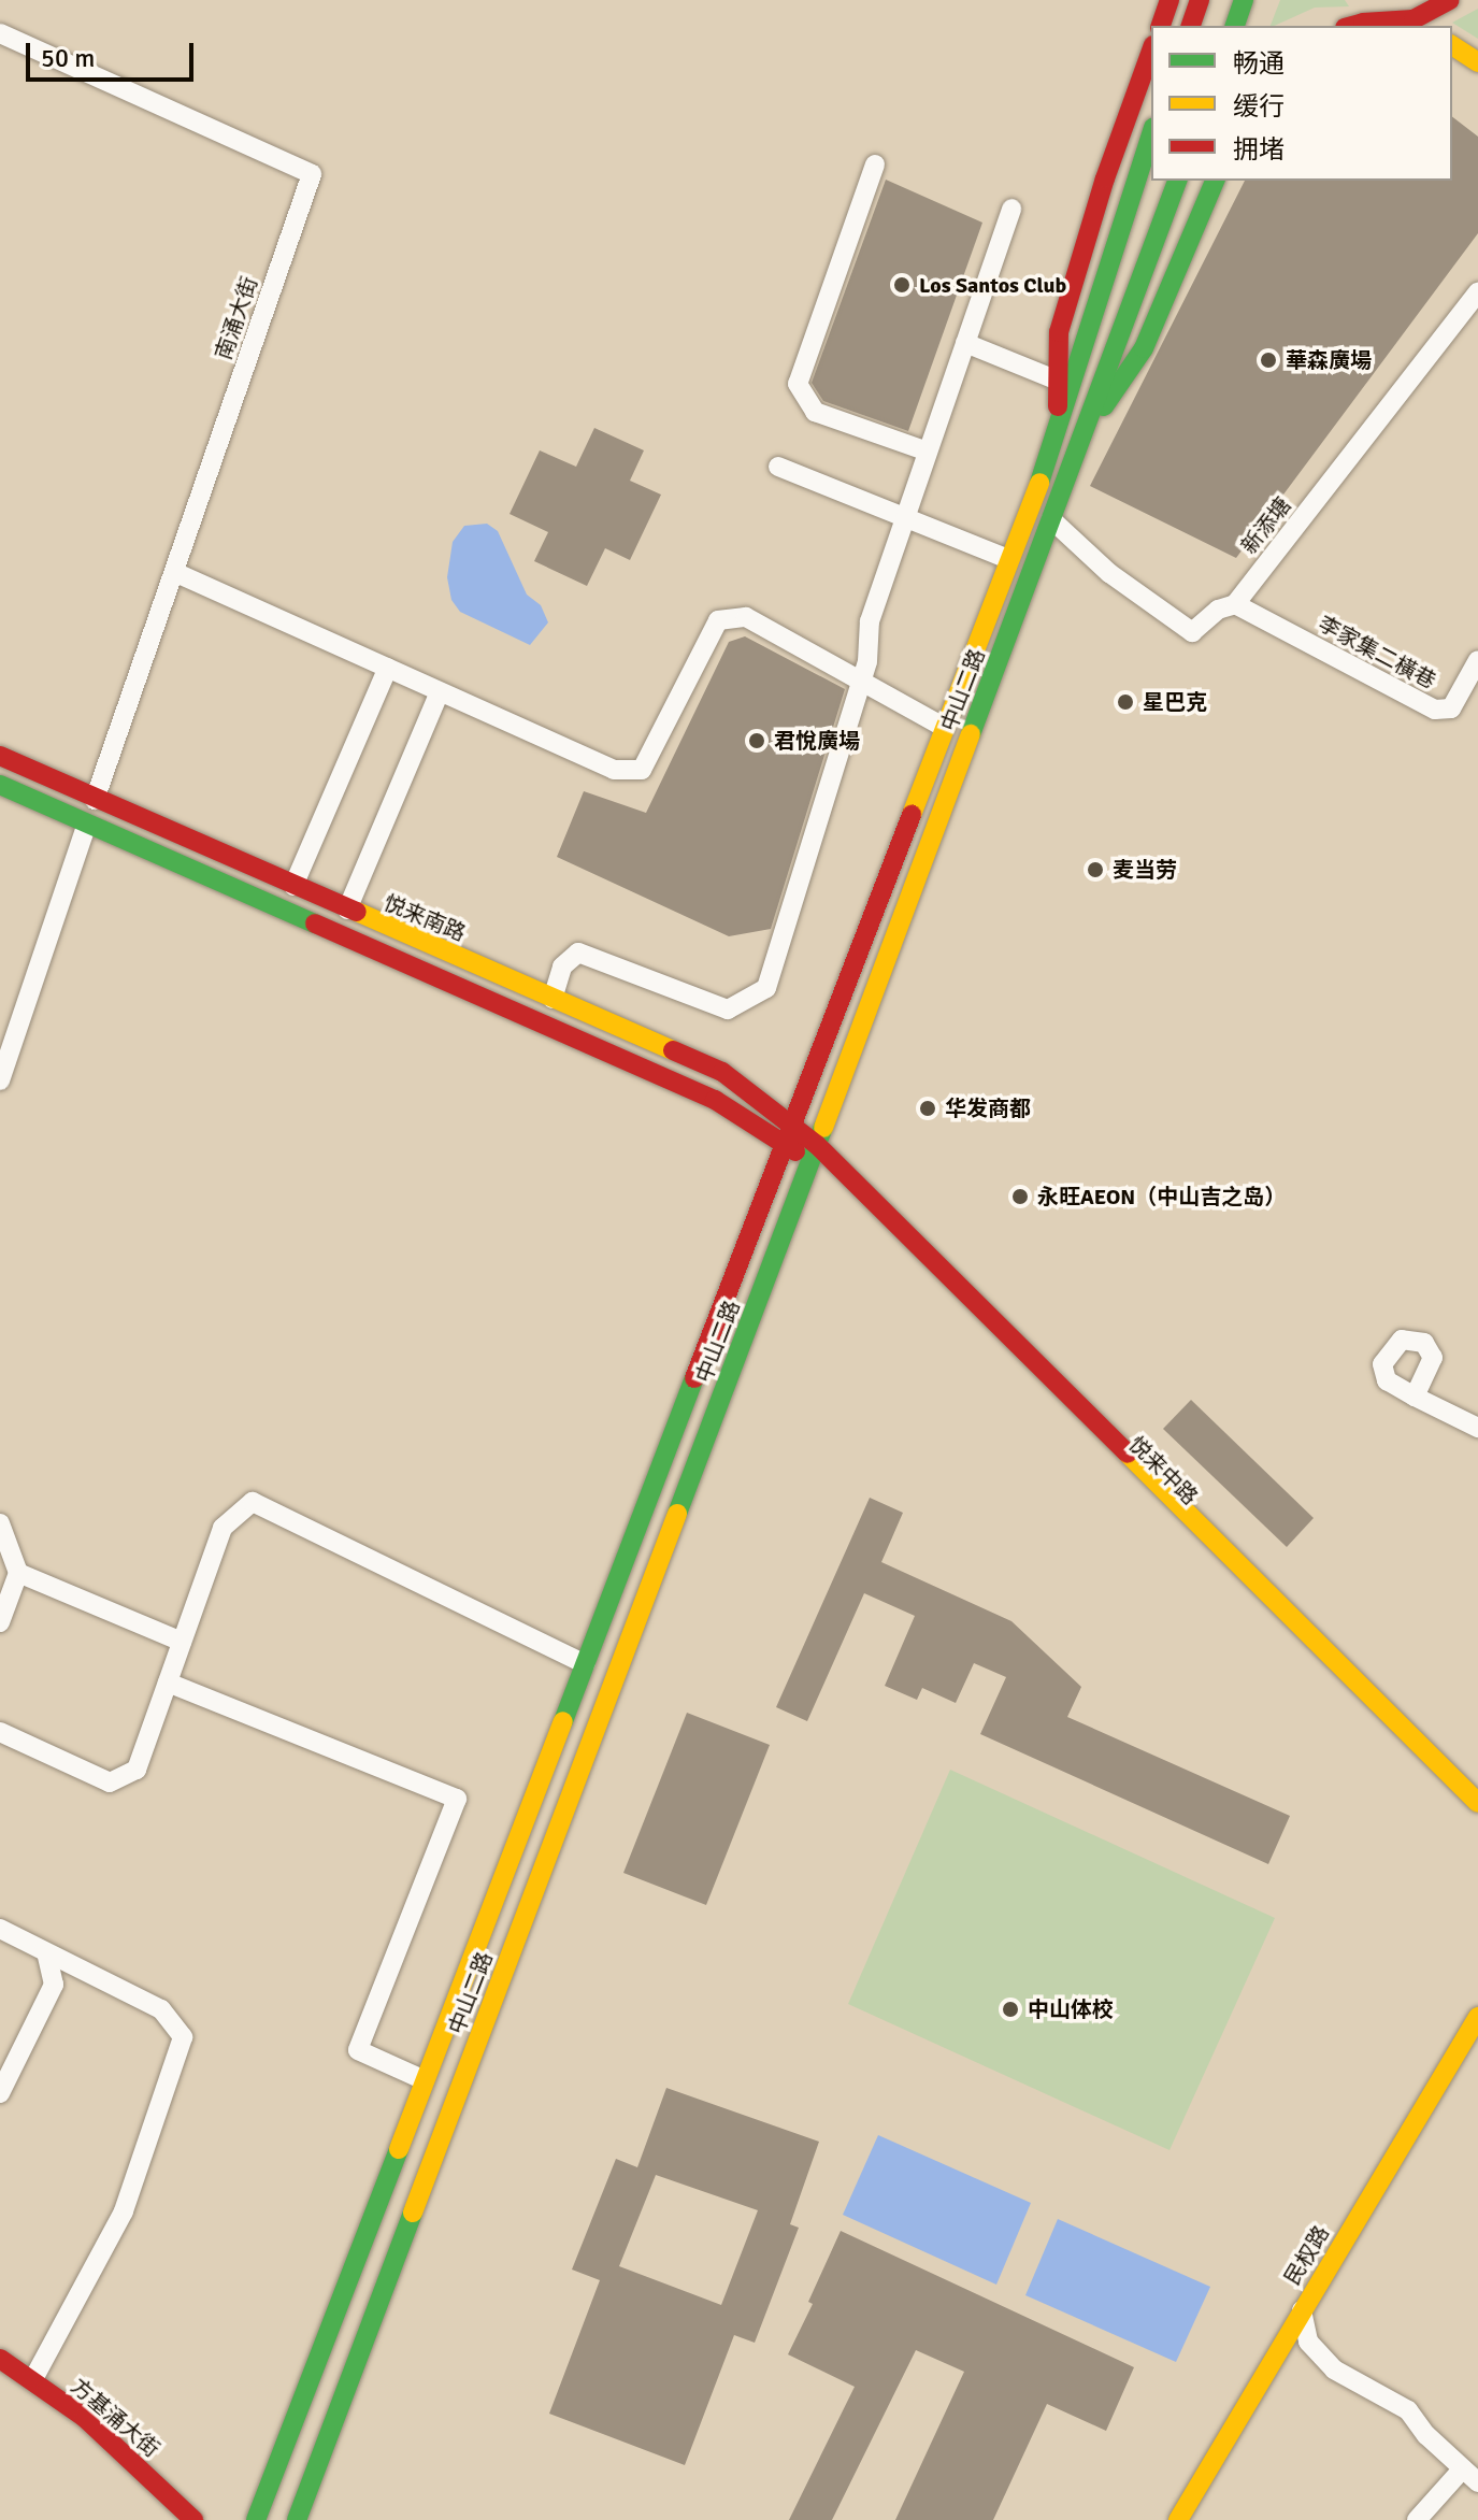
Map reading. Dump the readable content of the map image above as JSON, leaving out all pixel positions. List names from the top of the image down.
{
  "streets": {
    "main road": [
      "中山二路",
      "悦来南路",
      "悦来中路",
      "民权路",
      "方基涌大街"
    ],
    "street": ["南涌大街", "新添塘", "李家集二橫巷"]
  },
  "crossings": [
    ["南涌大街", "悦来南路"],
    ["新添塘", "李家集二橫巷"],
    ["新添塘", "中山二路"],
    ["中山二路", "悦来南路"],
    ["中山二路", "悦来中路"],
    ["悦来南路", "悦来中路"]
  ],
  "places": [
    "Los Santos Club",
    "華森廣場",
    "星巴克",
    "君悅廣場",
    "麦当劳",
    "华发商都",
    "永旺AEON（中山吉之岛）",
    "中山体校"
  ],
  "legend": ["畅通", "缓行", "拥堵"],
  "scale_bar": "50 m"
}
